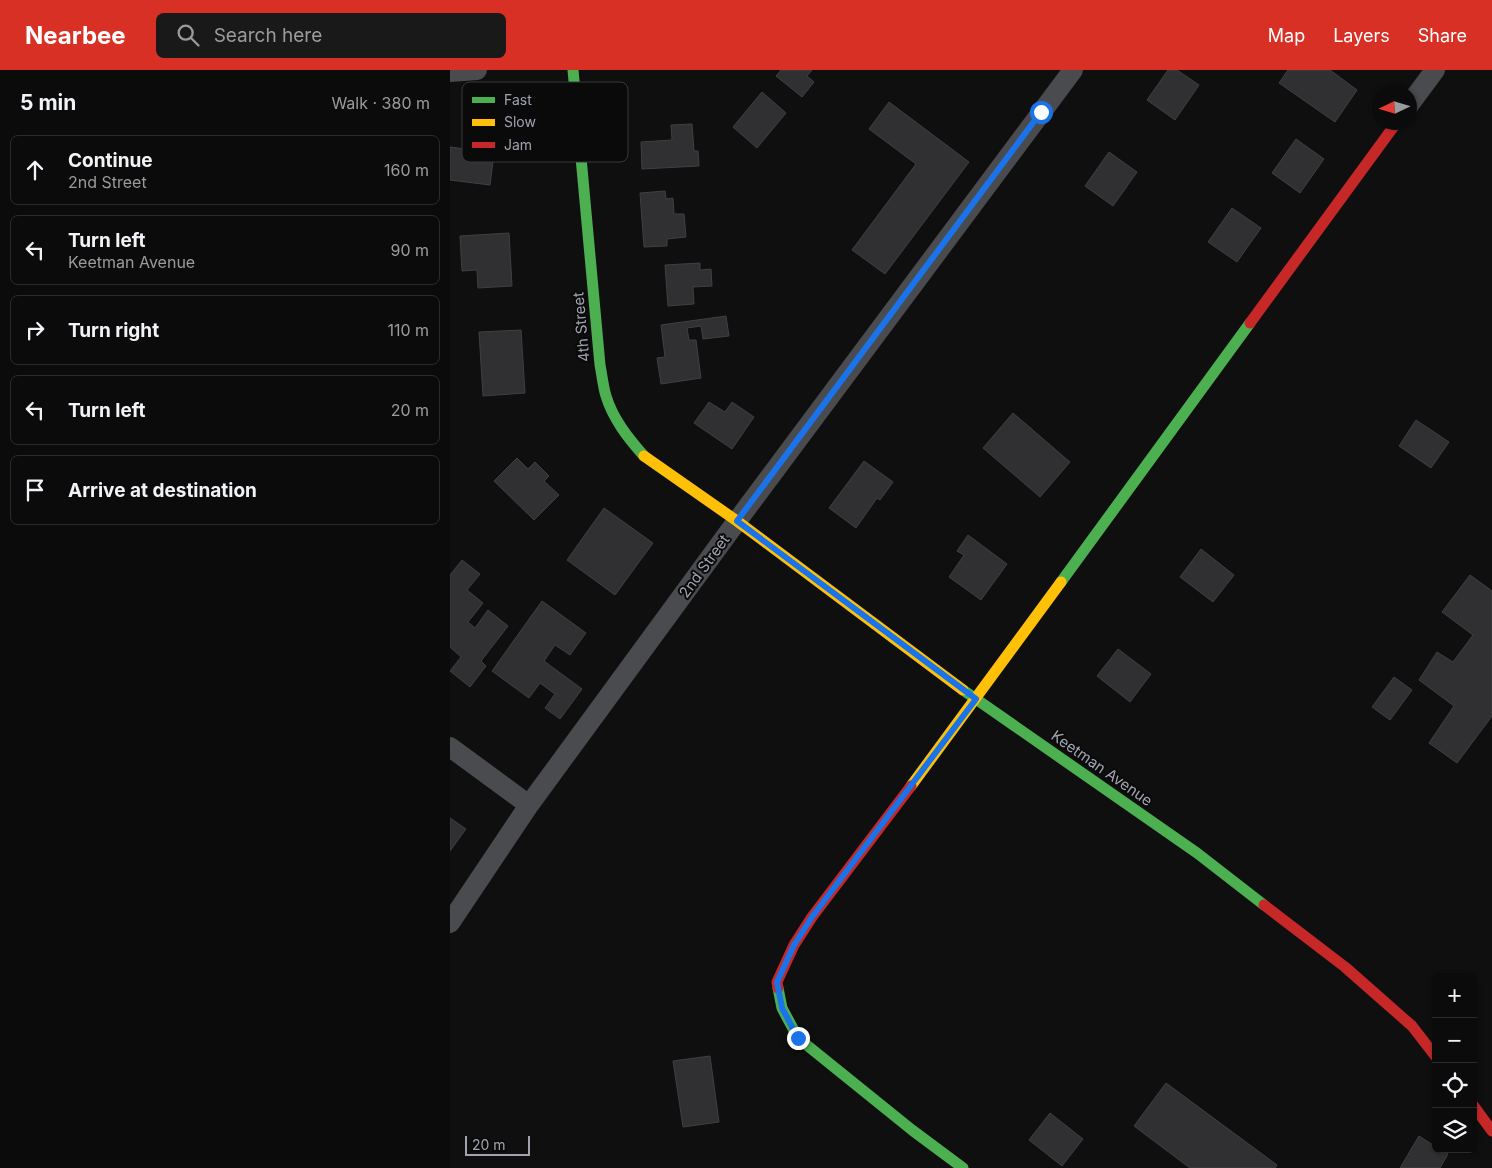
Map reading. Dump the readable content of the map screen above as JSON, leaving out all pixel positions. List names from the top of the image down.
{
  "streets": {
    "street": ["4th Street", "2nd Street", "Keetman Avenue"]
  },
  "crossings": [
    ["4th Street", "2nd Street"],
    ["4th Street", "Keetman Avenue"],
    ["2nd Street", "Keetman Avenue"]
  ],
  "legend": ["Fast", "Slow", "Jam"],
  "scale_bar": "20 m",
  "north": "left",
  "page": {
    "header": "Nearbee",
    "search": "Search here",
    "nav": ["Map", "Layers", "Share"],
    "heading": ["5 min", "Walk · 380 m"],
    "list": [
      ["Continue", "2nd Street", "160 m"],
      ["Turn left", "Keetman Avenue", "90 m"],
      ["Turn right", "110 m"],
      ["Turn left", "20 m"],
      "Arrive at destination"
    ],
    "map_buttons": ["+", "−"],
    "scale": "20 m"
  }
}
